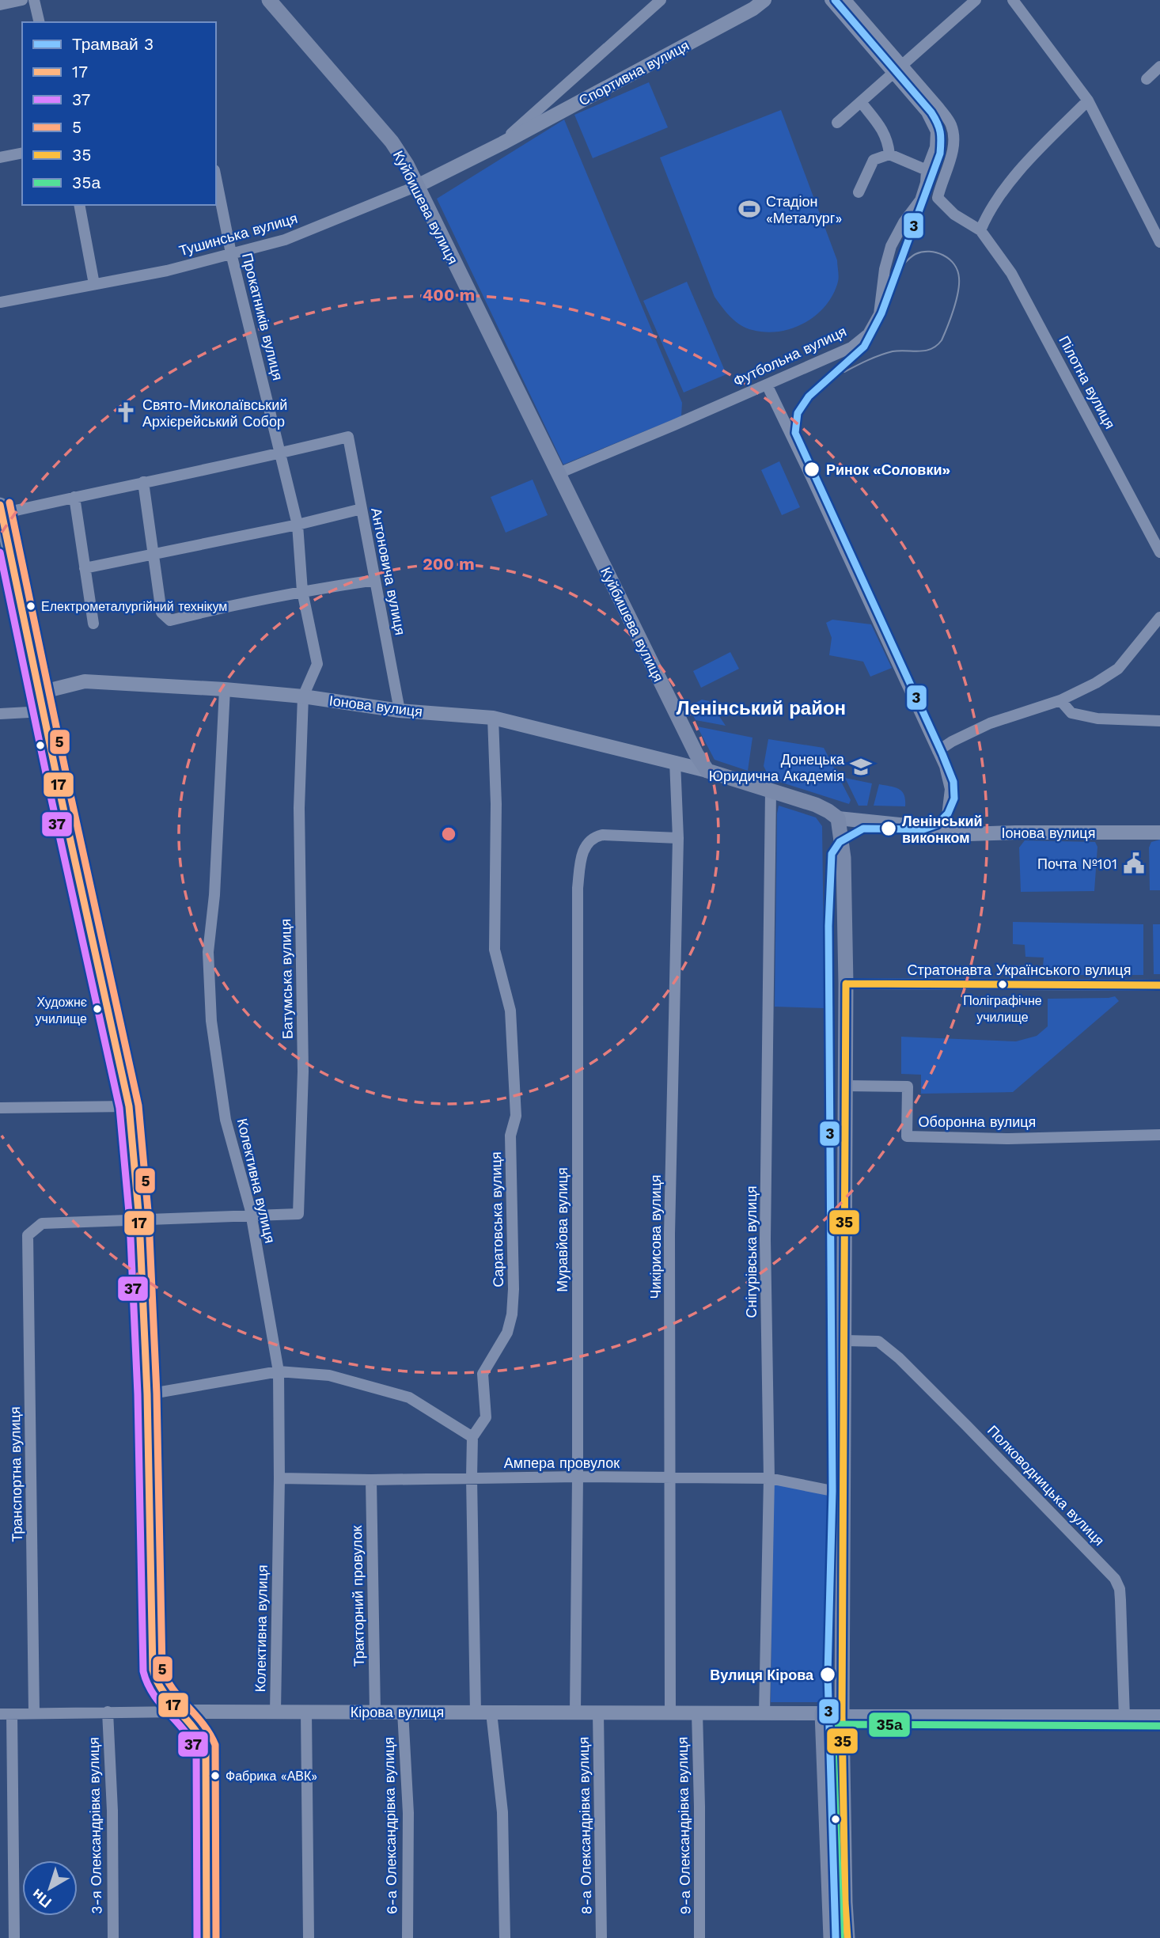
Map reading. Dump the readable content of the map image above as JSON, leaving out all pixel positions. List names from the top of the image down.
{
  "streets": {
    "main road": ["Куйбишева вулиця", "Кірова вулиця"],
    "street": [
      "Спортивна вулиця",
      "Тушинська вулиця",
      "Прокатників вулиця",
      "Футбольна вулиця",
      "Пілотна вулиця",
      "Антоновича вулиця",
      "Іонова вулиця",
      "Стратонавта Українського вулиця",
      "Батумська вулиця",
      "Оборонна вулиця",
      "Колективна вулиця",
      "Саратовська вулиця",
      "Муравйова вулиця",
      "Чикірисова вулиця",
      "Снігурівська вулиця",
      "Ампера провулок",
      "Транспортна вулиця",
      "Полководницька вулиця",
      "Тракторний провулок",
      "3-я Олександрівка вулиця",
      "6-а Олександрівка вулиця",
      "8-а Олександрівка вулиця",
      "9-а Олександрівка вулиця"
    ]
  },
  "crossings": [
    ["Спортивна вулиця", "Куйбишева вулиця"],
    ["Спортивна вулиця", "Тушинська вулиця"],
    ["Куйбишева вулиця", "Тушинська вулиця"],
    ["Куйбишева вулиця", "Футбольна вулиця"],
    ["Куйбишева вулиця", "Іонова вулиця"],
    ["Тушинська вулиця", "Прокатників вулиця"],
    ["Прокатників вулиця", "Антоновича вулиця"],
    ["Прокатників вулиця", "Іонова вулиця"],
    ["Прокатників вулиця", "Батумська вулиця"],
    ["Антоновича вулиця", "Іонова вулиця"],
    ["Іонова вулиця", "Батумська вулиця"],
    ["Іонова вулиця", "Колективна вулиця"],
    ["Іонова вулиця", "Саратовська вулиця"],
    ["Іонова вулиця", "Чикірисова вулиця"],
    ["Батумська вулиця", "Колективна вулиця"],
    ["Колективна вулиця", "Ампера провулок"],
    ["Колективна вулиця", "Кірова вулиця"],
    ["Саратовська вулиця", "Ампера провулок"],
    ["Саратовська вулиця", "Кірова вулиця"],
    ["Муравйова вулиця", "Чикірисова вулиця"],
    ["Муравйова вулиця", "Ампера провулок"],
    ["Муравйова вулиця", "Кірова вулиця"],
    ["Чикірисова вулиця", "Ампера провулок"],
    ["Чикірисова вулиця", "Кірова вулиця"],
    ["Снігурівська вулиця", "Ампера провулок"],
    ["Снігурівська вулиця", "Кірова вулиця"],
    ["Ампера провулок", "Тракторний провулок"],
    ["Транспортна вулиця", "Кірова вулиця"],
    ["Полководницька вулиця", "Кірова вулиця"],
    ["Тракторний провулок", "Кірова вулиця"],
    ["Кірова вулиця", "3-я Олександрівка вулиця"],
    ["Кірова вулиця", "6-а Олександрівка вулиця"],
    ["Кірова вулиця", "8-а Олександрівка вулиця"],
    ["Кірова вулиця", "9-а Олександрівка вулиця"]
  ],
  "districts": ["Ленінський район"],
  "places": {
    "sports": ["Стадіон «Металург»"],
    "church": ["Свято-Миколаївський Архієрейський Собор"],
    "other": [
      "Ринок «Соловки»",
      "Електрометалургійний технікум",
      "Ленінський виконком",
      "Поліграфічне училище",
      "Художнє училище",
      "Вулиця Кірова",
      "Фабрика «АВК»"
    ],
    "school or university": ["Донецька Юридична Академія"],
    "public building": ["Почта №101"]
  },
  "lines": [
    "tram line 3",
    "transit line 5",
    "transit line 17",
    "transit line 37",
    "transit line 35",
    "transit line 35а"
  ],
  "legend": [
    "Трамвай 3",
    "17",
    "37",
    "5",
    "35",
    "35а"
  ],
  "north": "bottom left",
  "rings": ["400 m", "200 m"]
}
